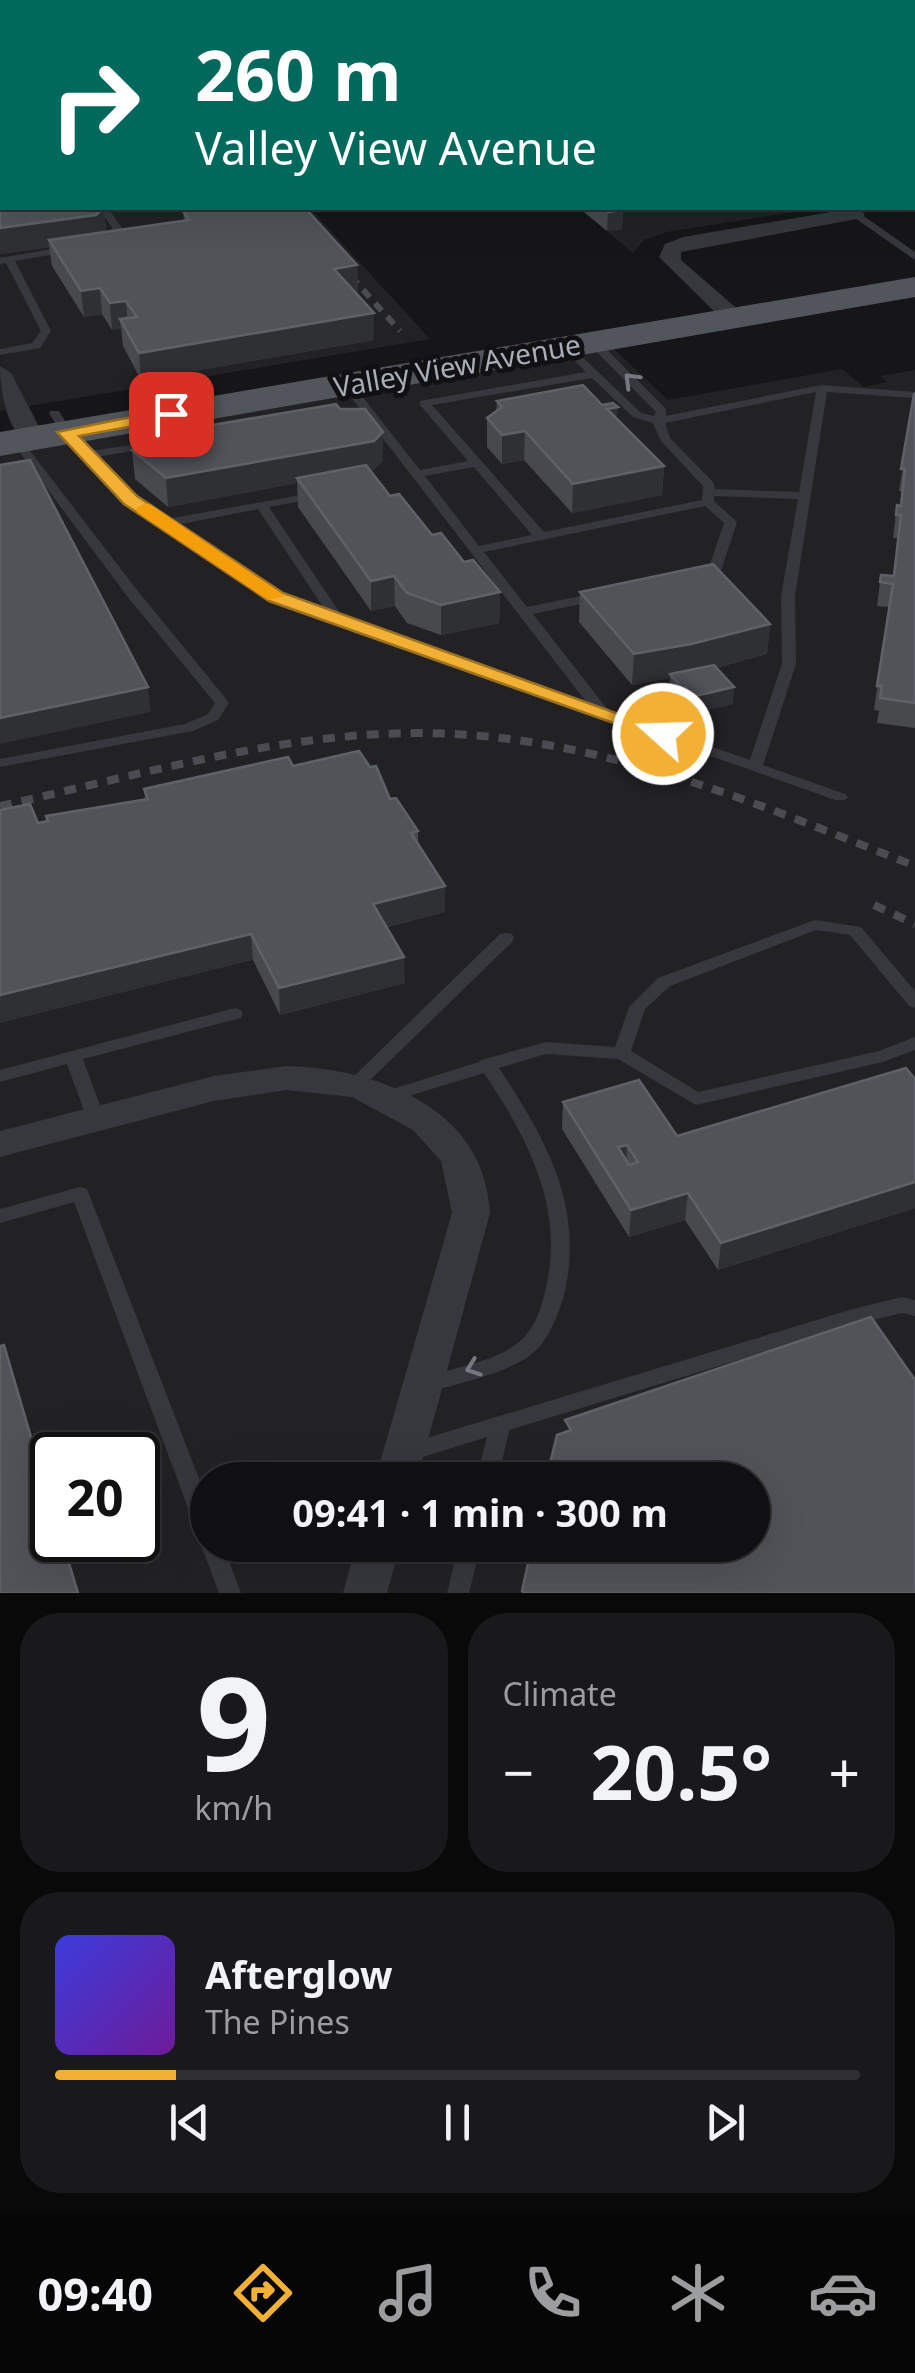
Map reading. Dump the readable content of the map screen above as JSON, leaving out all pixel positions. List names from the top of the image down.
{
  "streets": {
    "main road": ["Valley View Avenue"]
  },
  "page": {
    "turn": ["260 m", "Valley View Avenue"],
    "limit": "20",
    "trip": "09:41 · 1 min · 300 m",
    "tile": [
      ["9", "km/h"],
      "Climate"
    ],
    "heat": ["−", "20.5°", "+"],
    "song": ["Afterglow", "The Pines"],
    "tabs": "09:40"
  }
}
